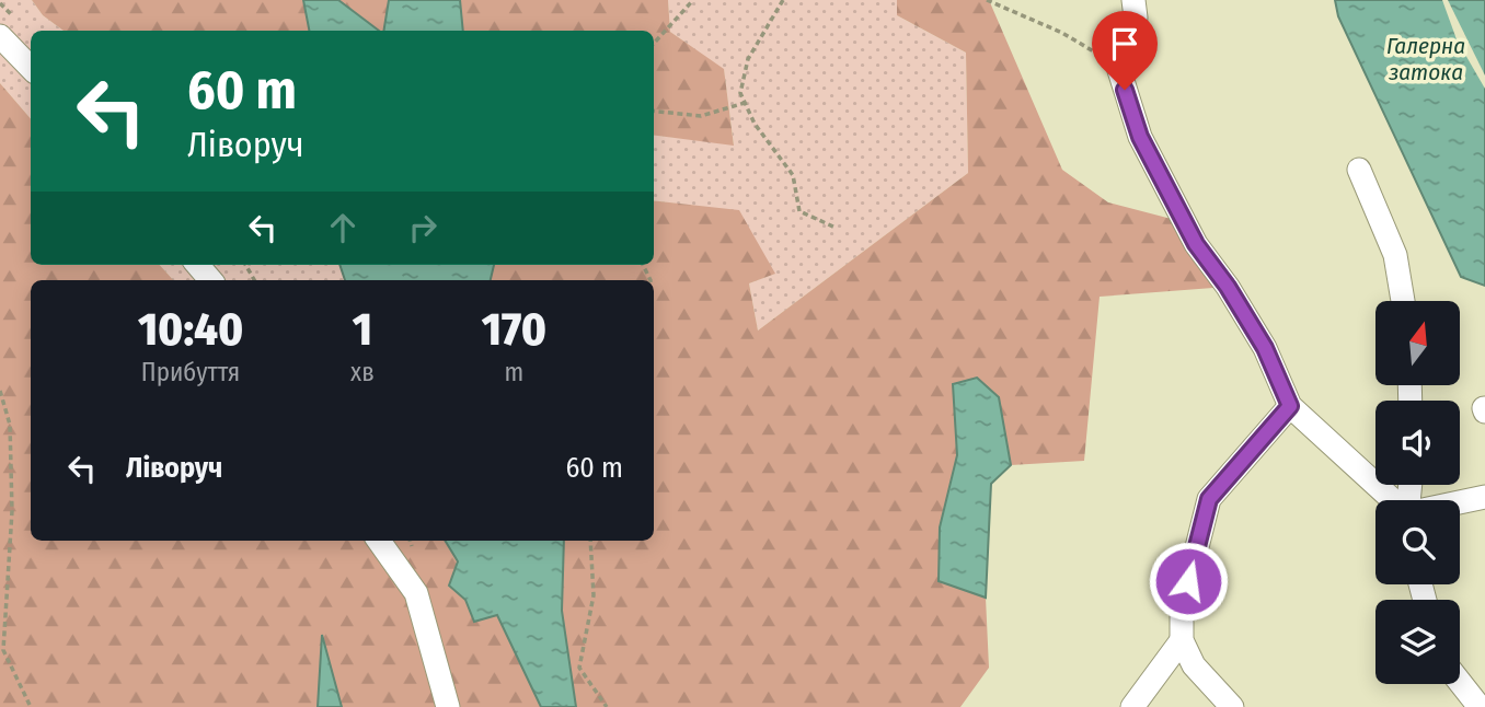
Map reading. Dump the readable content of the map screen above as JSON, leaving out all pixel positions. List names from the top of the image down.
{
  "water": ["Галерна затока"],
  "north": "top",
  "page": {
    "turn": ["60 m", "Ліворуч"],
    "eta": [
      "10:40",
      "Прибуття",
      "1",
      "хв",
      "170",
      "m"
    ],
    "list": [
      {
        "name": "Ліворуч",
        "value": "60 m"
      }
    ]
  }
}
